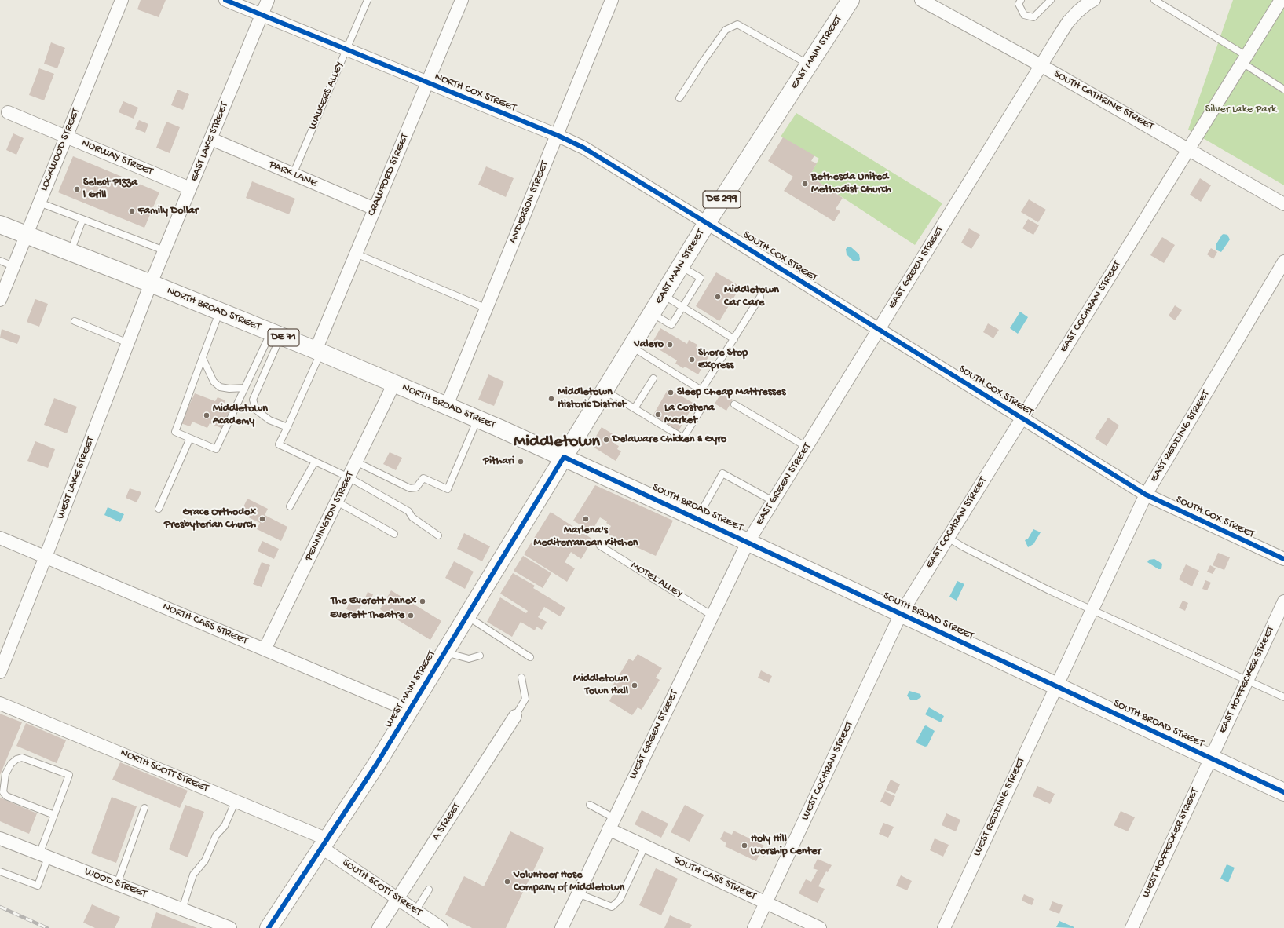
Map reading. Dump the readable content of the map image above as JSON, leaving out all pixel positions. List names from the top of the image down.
{
  "streets": {
    "main road": [
      "EAST MAIN STREET",
      "DE 299",
      "NORTH BROAD STREET",
      "DE 71",
      "SOUTH BROAD STREET",
      "WEST MAIN STREET"
    ],
    "street": [
      "NORTH COX STREET",
      "SOUTH CATHRINE STREET",
      "EAST LAKE STREET",
      "LOCKWOOD STREET",
      "NORWAY STREET",
      "PARK LANE",
      "CRAWFORD STREET",
      "ANDERSON STREET",
      "SOUTH COX STREET",
      "EAST GREEN STREET",
      "EAST COCHRAN STREET",
      "EAST REDDING STREET",
      "WEST LAKE STREET",
      "PENNINGTON STREET",
      "NORTH CASS STREET",
      "EAST HOFFECKER STREET",
      "WEST GREEN STREET",
      "NORTH SCOTT STREET",
      "WEST COCHRAN STREET",
      "WEST REDDING STREET",
      "A STREET",
      "WEST HOFFECKER STREET",
      "SOUTH CASS STREET",
      "WOOD STREET",
      "SOUTH SCOTT STREET"
    ],
    "lane": ["WALKERS ALLEY", "MOTEL ALLEY"]
  },
  "crossings": [
    ["EAST MAIN STREET", "NORTH COX STREET"],
    ["EAST MAIN STREET", "SOUTH COX STREET"],
    ["EAST MAIN STREET", "NORTH BROAD STREET"],
    ["EAST MAIN STREET", "SOUTH BROAD STREET"],
    ["EAST MAIN STREET", "WEST MAIN STREET"],
    ["NORTH COX STREET", "WALKERS ALLEY"],
    ["NORTH COX STREET", "EAST LAKE STREET"],
    ["NORTH COX STREET", "CRAWFORD STREET"],
    ["NORTH COX STREET", "ANDERSON STREET"],
    ["NORTH COX STREET", "SOUTH COX STREET"],
    ["WALKERS ALLEY", "PARK LANE"],
    ["SOUTH CATHRINE STREET", "EAST GREEN STREET"],
    ["SOUTH CATHRINE STREET", "EAST COCHRAN STREET"],
    ["EAST LAKE STREET", "NORWAY STREET"],
    ["EAST LAKE STREET", "PARK LANE"],
    ["EAST LAKE STREET", "NORTH BROAD STREET"],
    ["EAST LAKE STREET", "WEST LAKE STREET"],
    ["LOCKWOOD STREET", "NORWAY STREET"],
    ["LOCKWOOD STREET", "NORTH BROAD STREET"],
    ["PARK LANE", "CRAWFORD STREET"],
    ["CRAWFORD STREET", "NORTH BROAD STREET"],
    ["ANDERSON STREET", "NORTH BROAD STREET"],
    ["SOUTH COX STREET", "EAST GREEN STREET"],
    ["SOUTH COX STREET", "EAST COCHRAN STREET"],
    ["SOUTH COX STREET", "EAST REDDING STREET"],
    ["EAST GREEN STREET", "SOUTH BROAD STREET"],
    ["EAST GREEN STREET", "WEST GREEN STREET"],
    ["EAST COCHRAN STREET", "SOUTH BROAD STREET"],
    ["EAST COCHRAN STREET", "WEST COCHRAN STREET"],
    ["NORTH BROAD STREET", "WEST LAKE STREET"],
    ["NORTH BROAD STREET", "SOUTH BROAD STREET"],
    ["NORTH BROAD STREET", "PENNINGTON STREET"],
    ["NORTH BROAD STREET", "WEST MAIN STREET"],
    ["EAST REDDING STREET", "SOUTH BROAD STREET"],
    ["EAST REDDING STREET", "WEST REDDING STREET"],
    ["WEST LAKE STREET", "NORTH CASS STREET"],
    ["SOUTH BROAD STREET", "EAST HOFFECKER STREET"],
    ["SOUTH BROAD STREET", "WEST MAIN STREET"],
    ["SOUTH BROAD STREET", "WEST GREEN STREET"],
    ["SOUTH BROAD STREET", "WEST COCHRAN STREET"],
    ["SOUTH BROAD STREET", "WEST REDDING STREET"],
    ["SOUTH BROAD STREET", "WEST HOFFECKER STREET"],
    ["PENNINGTON STREET", "NORTH CASS STREET"],
    ["MOTEL ALLEY", "WEST GREEN STREET"],
    ["NORTH CASS STREET", "WEST MAIN STREET"],
    ["EAST HOFFECKER STREET", "WEST HOFFECKER STREET"],
    ["WEST MAIN STREET", "NORTH SCOTT STREET"],
    ["WEST MAIN STREET", "SOUTH SCOTT STREET"],
    ["WEST GREEN STREET", "SOUTH CASS STREET"],
    ["NORTH SCOTT STREET", "SOUTH SCOTT STREET"],
    ["WEST COCHRAN STREET", "SOUTH CASS STREET"],
    ["A STREET", "SOUTH SCOTT STREET"]
  ],
  "districts": ["Middletown"],
  "parks": ["Silver Lake Park"],
  "places": [
    "Bethesda United Methodist Church",
    "Select PIzza l Grill",
    "Family Dollar",
    "Middletown Car Care",
    "Valero",
    "Shore Stop Express",
    "Sleep Cheap Mattresses",
    "Middletown Historic District",
    "La Costena Market",
    "Middletown Academy",
    "Delaware Chicken & Gyro",
    "Pithari",
    "Grace Orthodox Presbyterian Church",
    "Marlena's Mediterranean Kitchen",
    "The Everett Annex",
    "Everett Theatre",
    "Middletown Town Hall",
    "Holy Hill Worship Center",
    "Volunteer Hose Company of Middletown"
  ]
}
